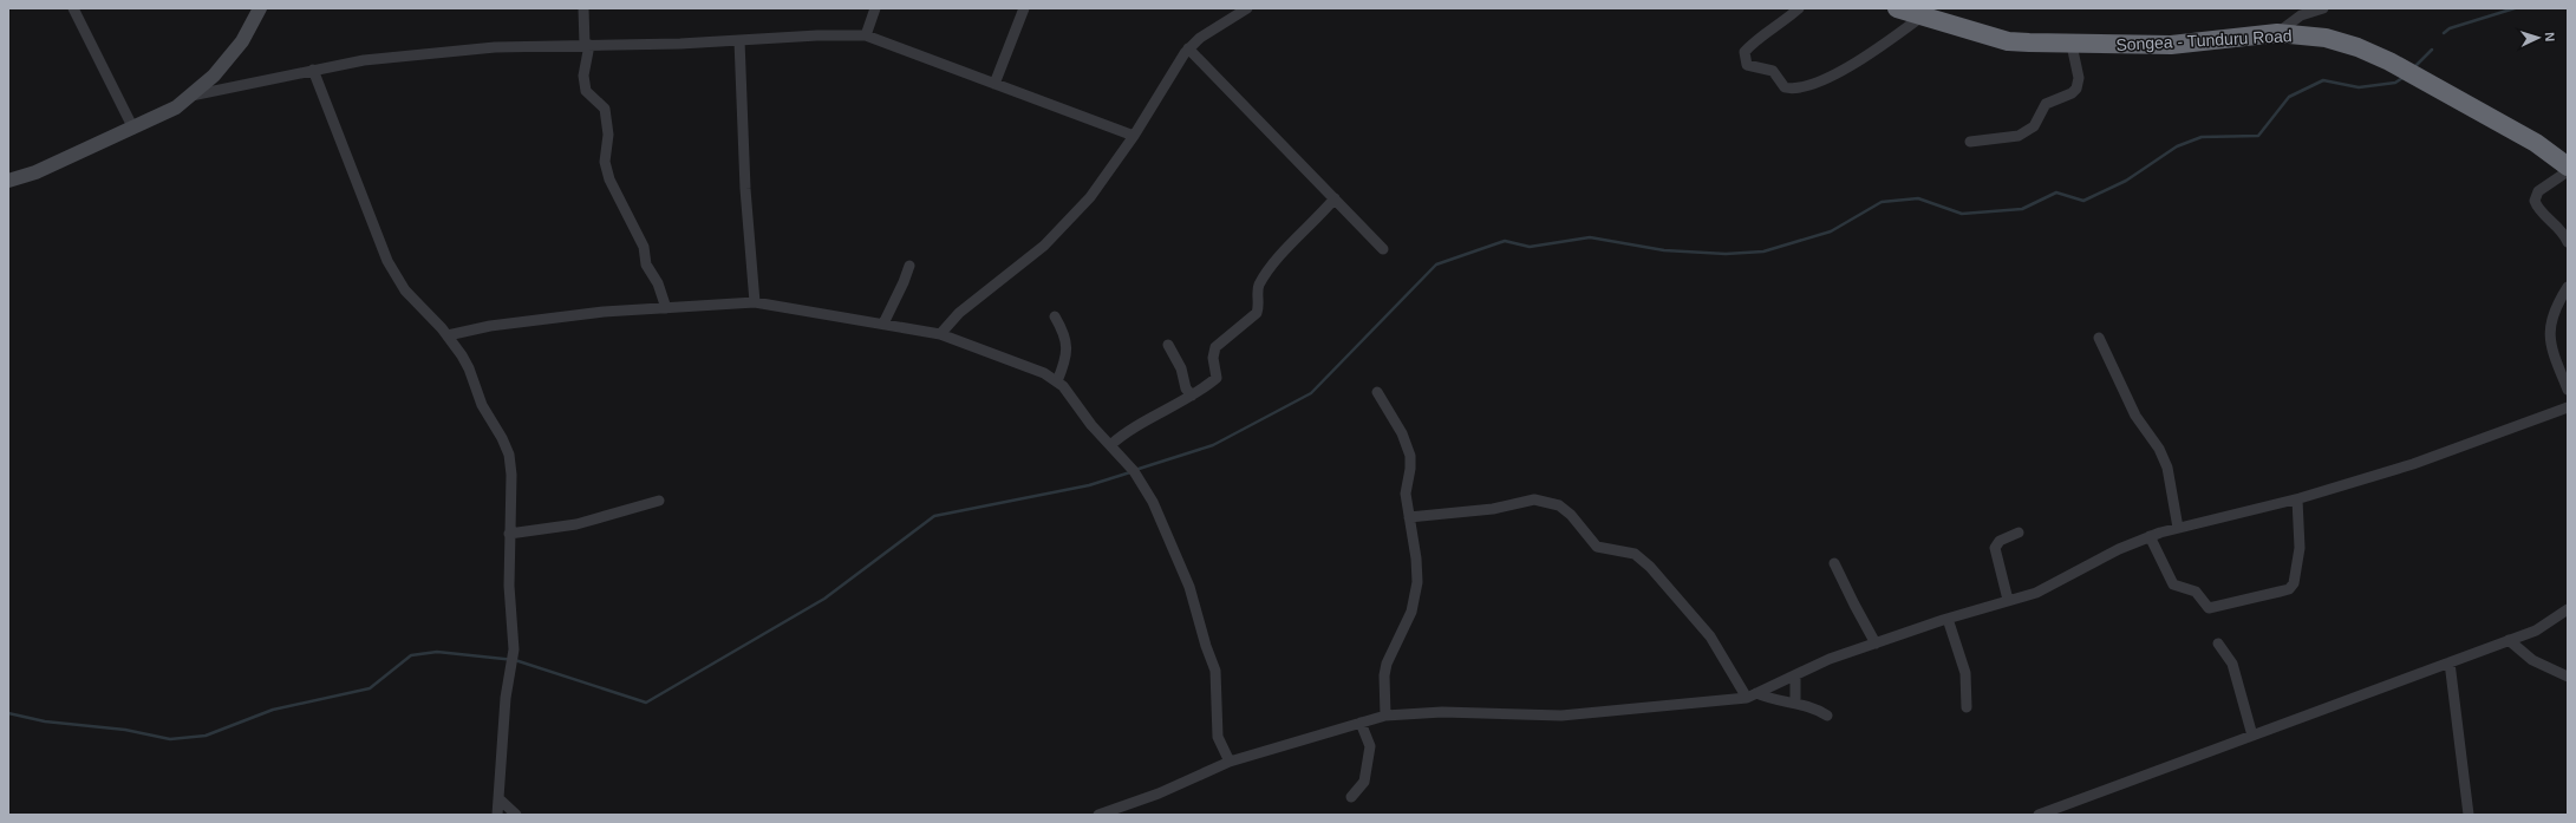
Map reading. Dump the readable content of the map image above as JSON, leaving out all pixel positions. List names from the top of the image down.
{
  "streets": {
    "highway": ["Songea - Tunduru Road"]
  },
  "north": "right"
}
